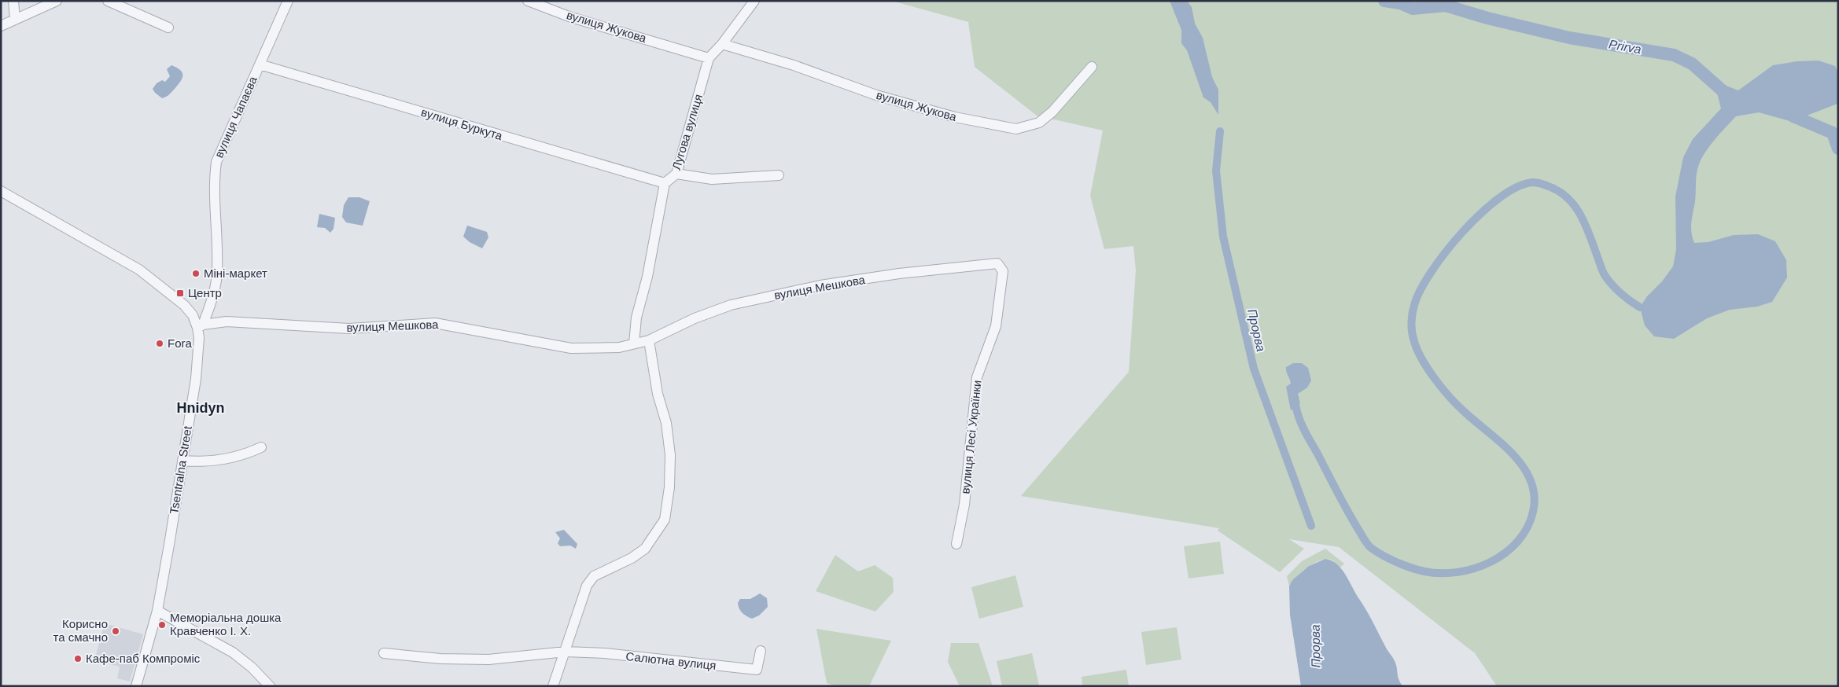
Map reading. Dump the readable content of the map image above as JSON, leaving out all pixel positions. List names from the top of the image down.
{
  "streets": {
    "street": [
      "вулиця Жукова",
      "вулиця Чапаєва",
      "вулиця Буркута",
      "Лугова вулиця",
      "вулиця Мешкова",
      "вулиця Лесі Українки",
      "Tsentralna Street",
      "Салютна вулиця"
    ]
  },
  "crossings": [
    ["вулиця Жукова", "Лугова вулиця"],
    ["вулиця Чапаєва", "вулиця Буркута"],
    ["вулиця Чапаєва", "вулиця Мешкова"],
    ["вулиця Чапаєва", "Tsentralna Street"],
    ["вулиця Буркута", "Лугова вулиця"],
    ["Лугова вулиця", "вулиця Мешкова"],
    ["вулиця Мешкова", "вулиця Лесі Українки"],
    ["вулиця Мешкова", "Tsentralna Street"]
  ],
  "districts": ["Hnidyn"],
  "water": ["Prirva", "Прорва"],
  "places": {
    "other": [
      "Міні-маркет",
      "Fora",
      "Меморіальна дошка Кравченко І. Х.",
      "Корисно та смачно",
      "Кафе-паб Компроміс"
    ],
    "transit": ["Центр"]
  }
}
